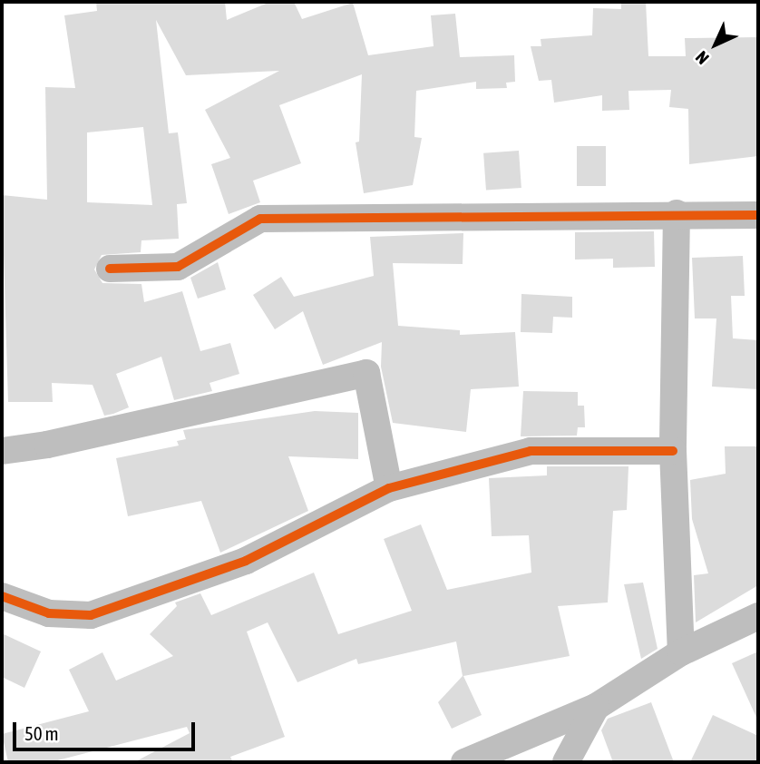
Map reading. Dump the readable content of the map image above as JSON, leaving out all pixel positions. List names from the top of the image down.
{
  "scale_bar": "50 m",
  "north": "bottom left"
}
